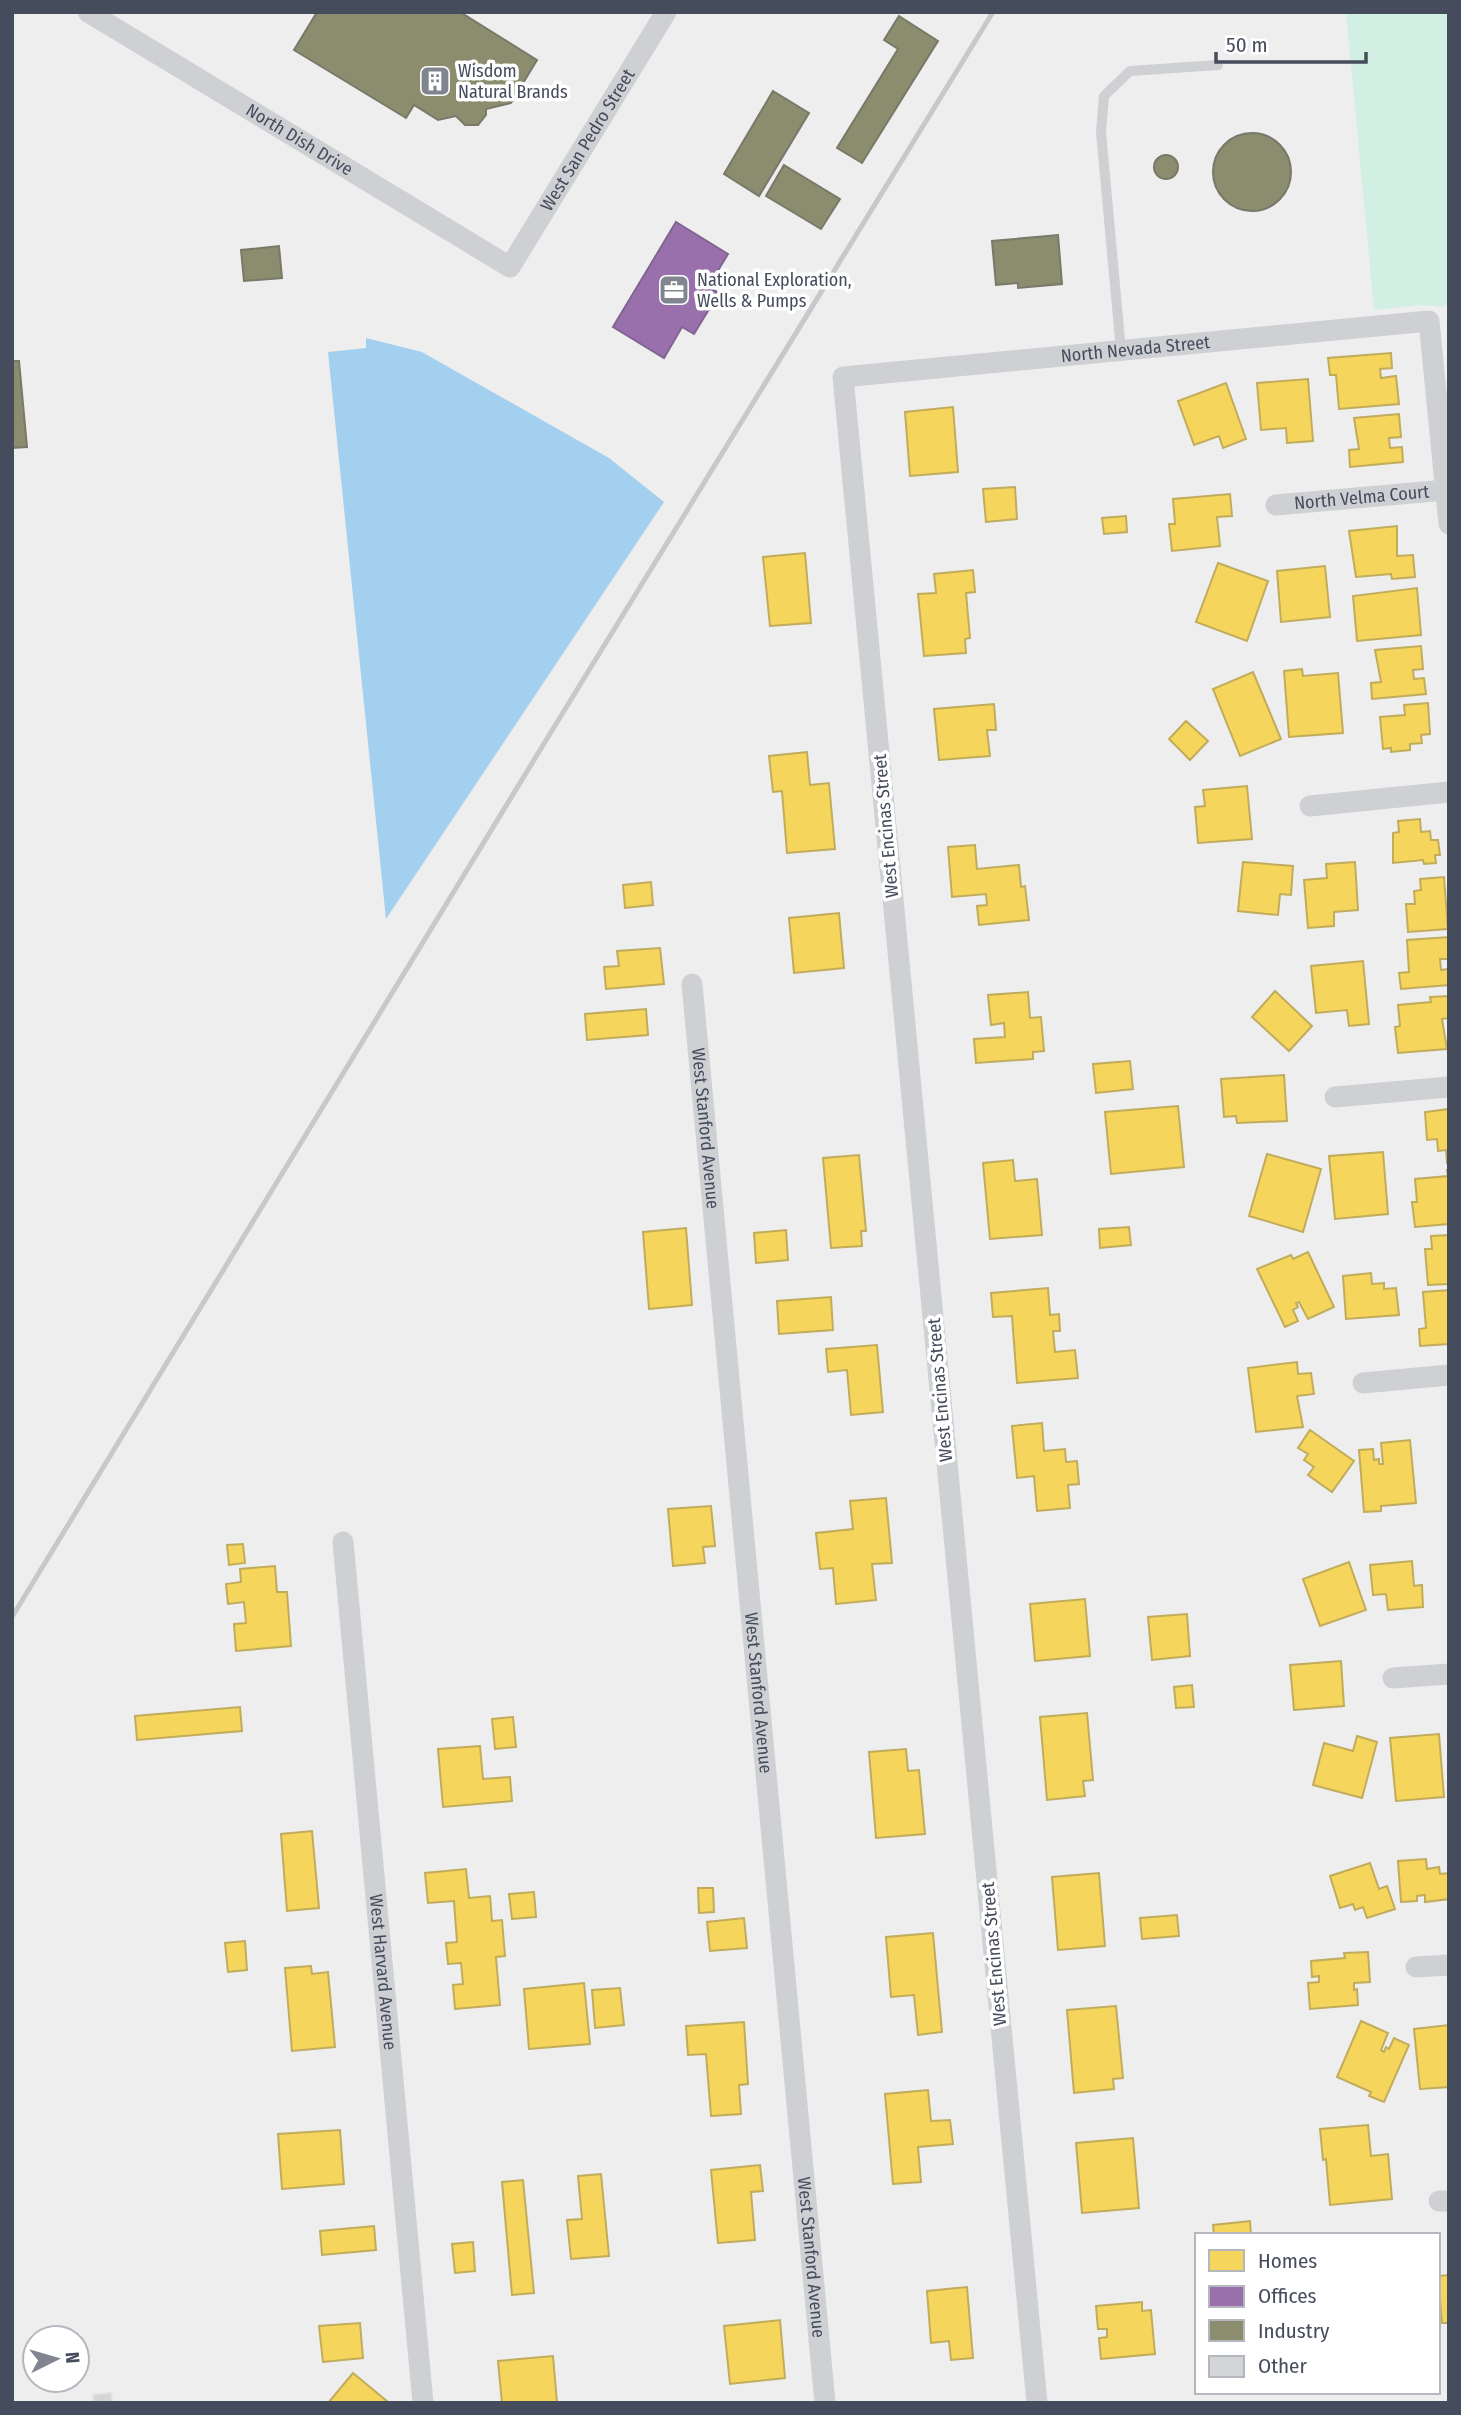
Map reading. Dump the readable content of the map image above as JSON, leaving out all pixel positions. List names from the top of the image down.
{
  "streets": {
    "street": [
      "North Dish Drive",
      "West San Pedro Street",
      "North Nevada Street",
      "North Velma Court",
      "West Encinas Street",
      "West Stanford Avenue",
      "West Harvard Avenue"
    ]
  },
  "crossings": [
    ["North Dish Drive", "West San Pedro Street"],
    ["North Nevada Street", "North Velma Court"],
    ["North Nevada Street", "West Encinas Street"]
  ],
  "places": {
    "building": ["Wisdom Natural Brands"],
    "office": ["National Exploration, Wells & Pumps"]
  },
  "legend": [
    "Homes",
    "Offices",
    "Industry",
    "Other"
  ],
  "scale_bar": "50 m",
  "north": "right"
}
